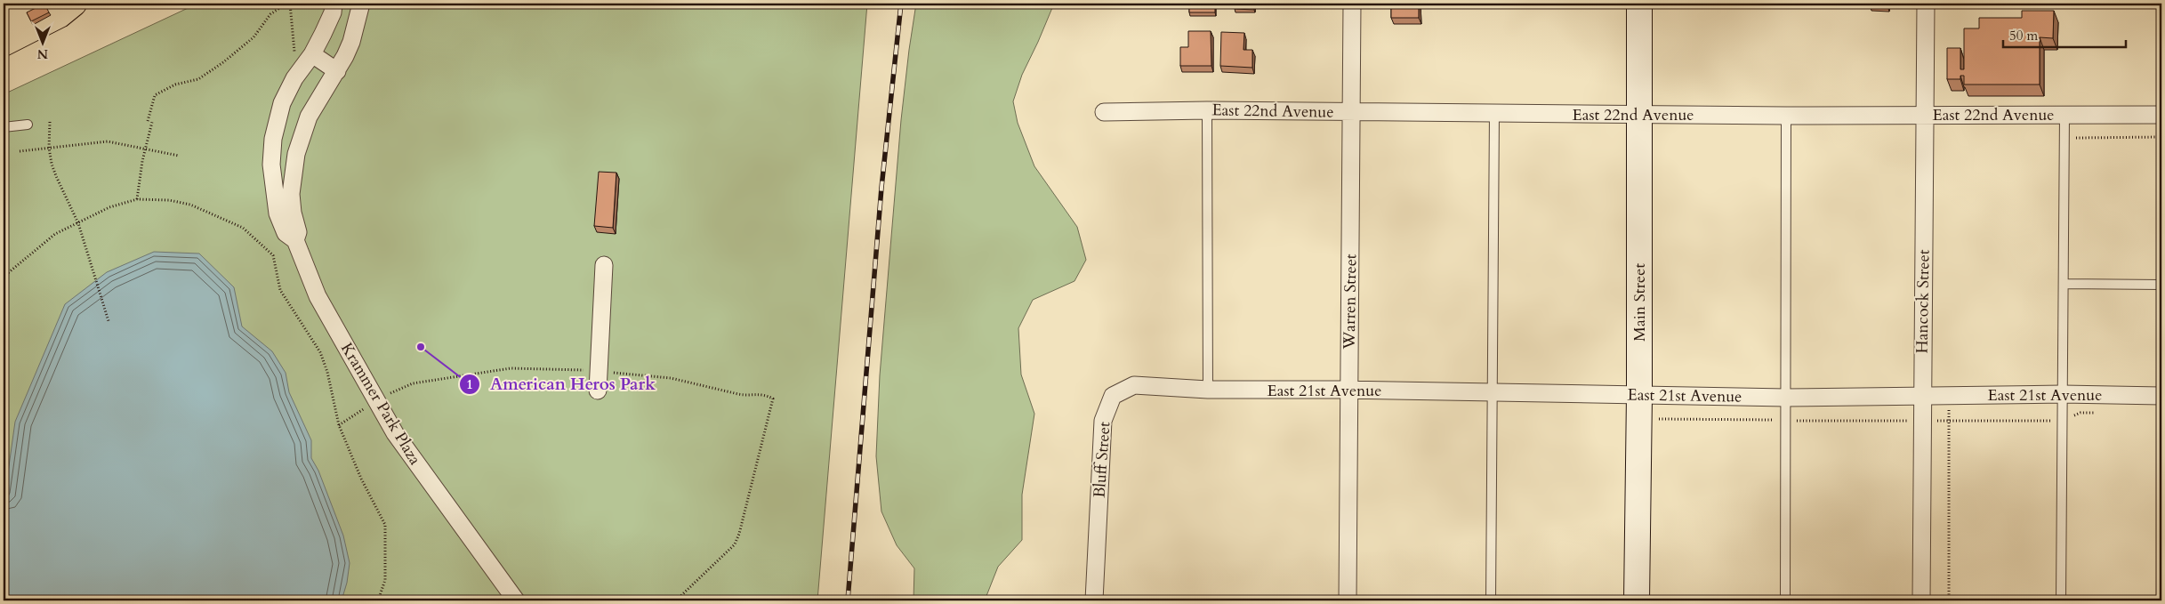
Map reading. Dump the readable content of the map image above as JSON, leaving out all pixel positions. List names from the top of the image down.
{
  "streets": {
    "street": [
      "East 22nd Avenue",
      "Warren Street",
      "Hancock Street",
      "Main Street",
      "East 21st Avenue",
      "Krammer Park Plaza",
      "Bluff Street"
    ]
  },
  "crossings": [
    ["East 22nd Avenue", "Warren Street"],
    ["East 22nd Avenue", "Hancock Street"],
    ["East 22nd Avenue", "Main Street"],
    ["Warren Street", "East 21st Avenue"],
    ["Hancock Street", "East 21st Avenue"],
    ["Main Street", "East 21st Avenue"],
    ["East 21st Avenue", "Bluff Street"]
  ],
  "places": ["American Heros Park"],
  "scale_bar": "50 m",
  "north": "bottom"
}
